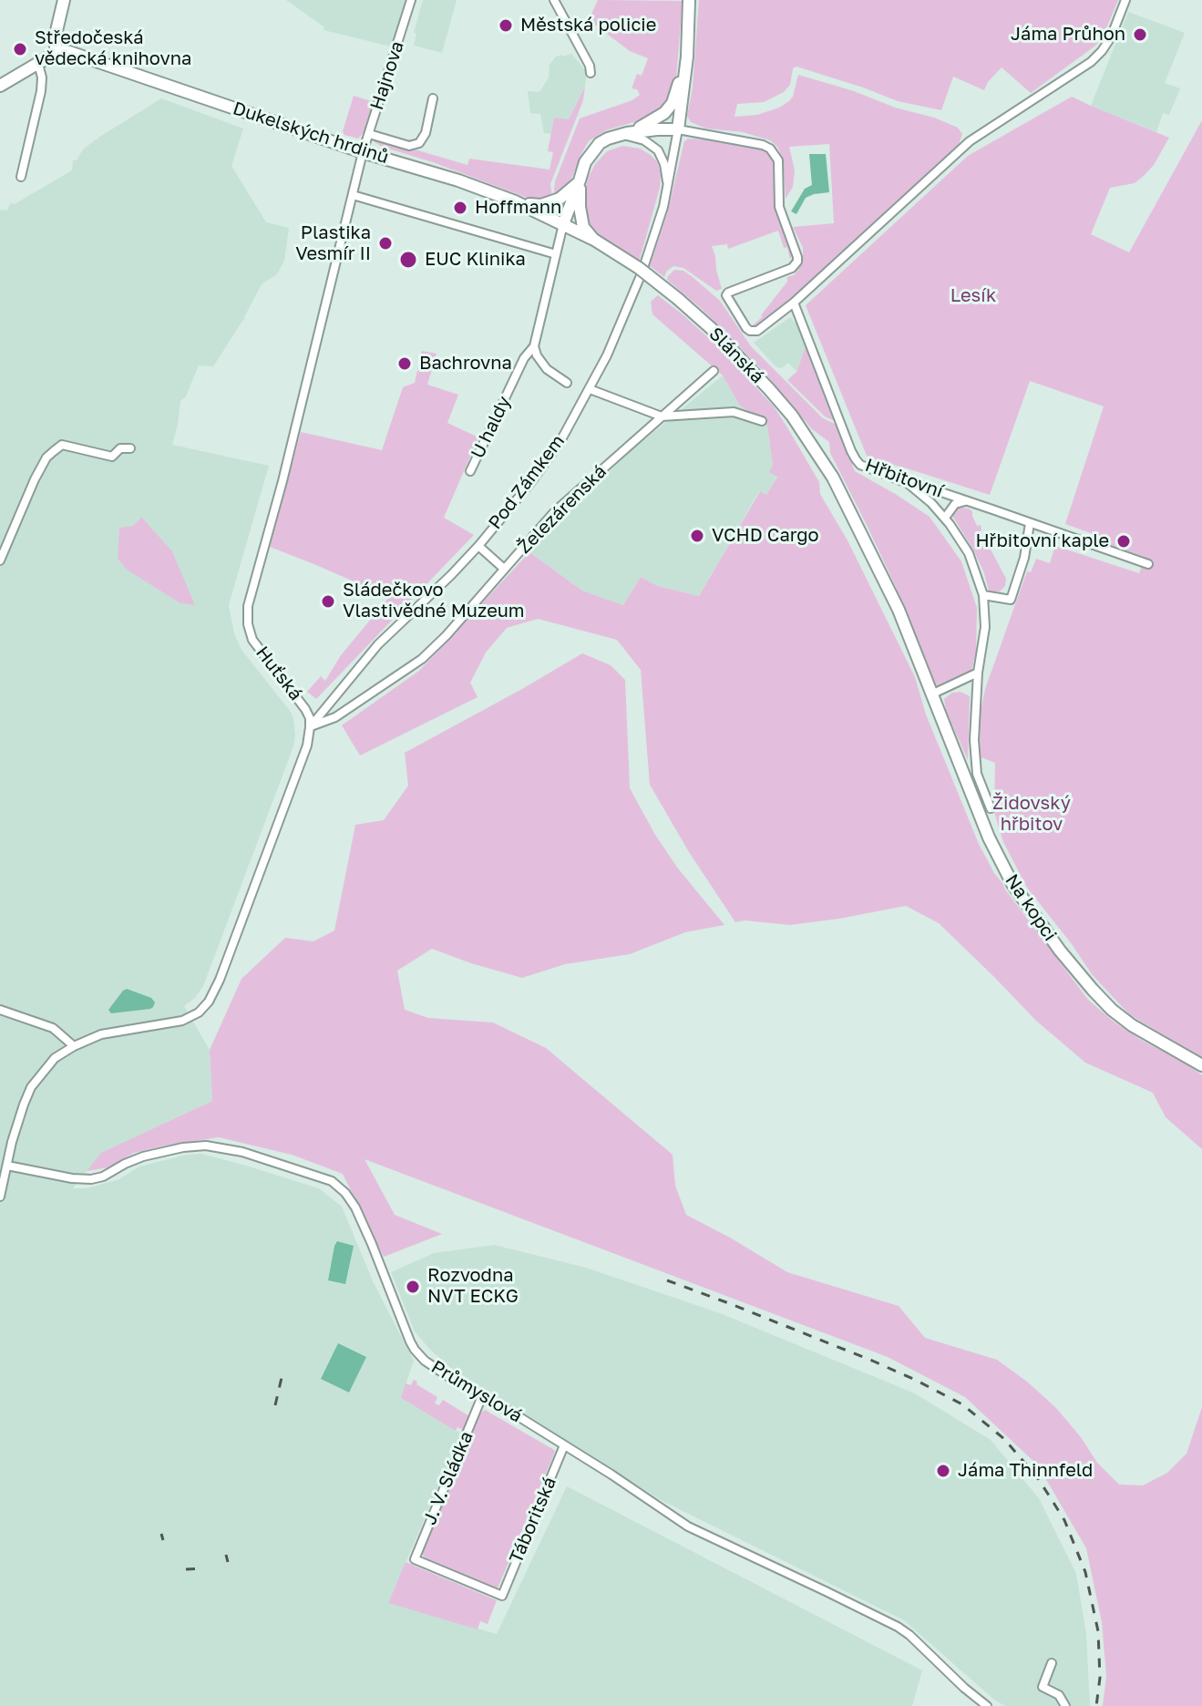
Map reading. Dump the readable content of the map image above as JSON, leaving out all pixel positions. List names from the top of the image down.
{
  "streets": {
    "main road": [
      "Dukelských hrdinů",
      "Slánská",
      "Pod Zámkem",
      "Na kopci"
    ],
    "street": [
      "Hajnova",
      "U haldy",
      "Hřbitovní",
      "Železárenská",
      "Huťská",
      "Průmyslová",
      "J. V. Sládka",
      "Táboritská"
    ]
  },
  "crossings": [
    ["Hajnova", "Dukelských hrdinů"],
    ["Hajnova", "Huťská"],
    ["Dukelských hrdinů", "Slánská"],
    ["Dukelských hrdinů", "Huťská"],
    ["Slánská", "Na kopci"],
    ["Pod Zámkem", "Železárenská"],
    ["Pod Zámkem", "Huťská"],
    ["Železárenská", "Huťská"],
    ["Průmyslová", "J. V. Sládka"],
    ["Průmyslová", "Táboritská"],
    ["J. V. Sládka", "Táboritská"]
  ],
  "parks": ["Lesík", "Židovský hřbitov"],
  "places": [
    "Městská policie",
    "Jáma Průhon",
    "Středočeská vědecká knihovna",
    "Hoffmann",
    "Plastika Vesmír II",
    "EUC Klinika",
    "Bachrovna",
    "VCHD Cargo",
    "Hřbitovní kaple",
    "Sládečkovo Vlastivědné Muzeum",
    "Rozvodna NVT ECKG",
    "Jáma Thinnfeld"
  ]
}
